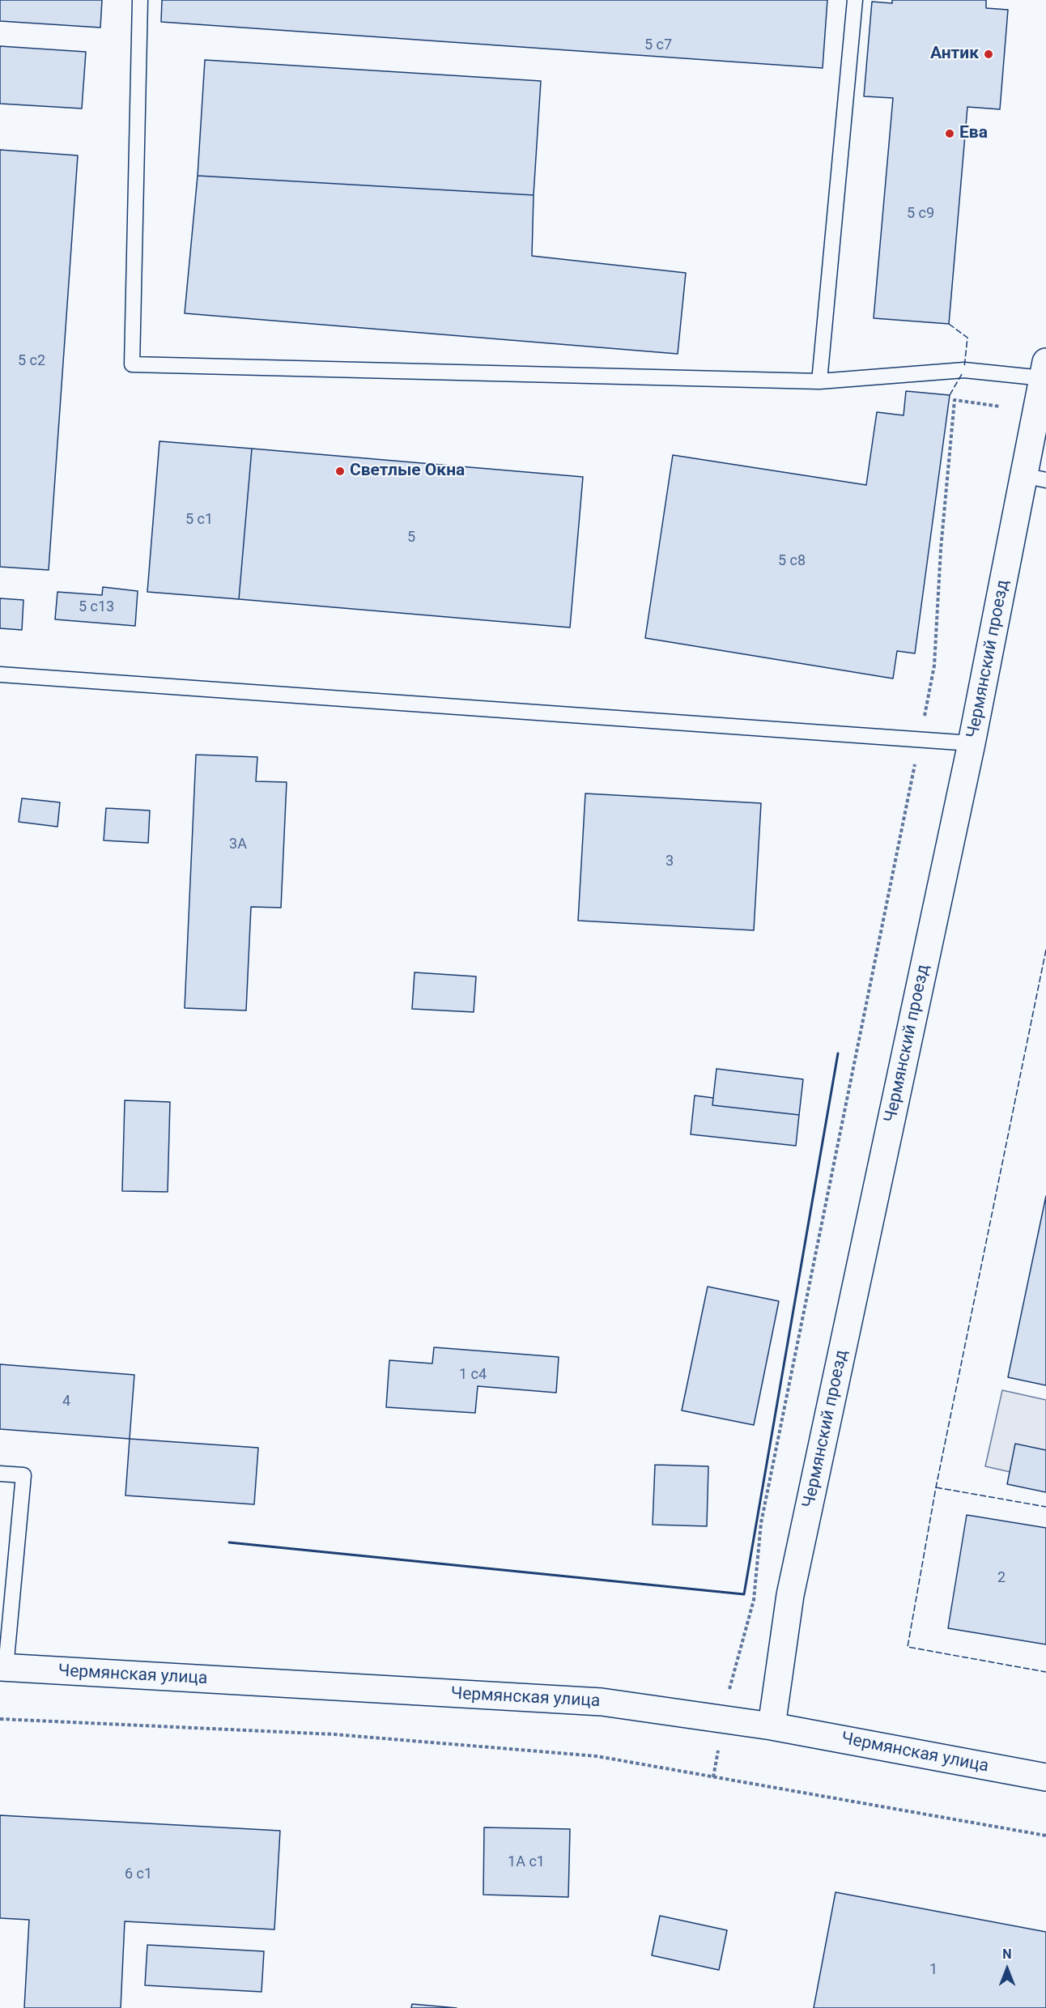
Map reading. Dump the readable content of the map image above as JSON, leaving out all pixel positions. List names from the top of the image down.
{
  "streets": {
    "street": ["Чермянский проезд", "Чермянская улица"]
  },
  "crossings": [
    ["Чермянский проезд", "Чермянская улица"]
  ],
  "places": ["Антик", "Ева", "Светлые Окна"],
  "house_numbers": [
    "5 с7",
    "5 с9",
    "5 с2",
    "5 с1",
    "5",
    "5 с8",
    "5 с13",
    "3А",
    "3",
    "1 c4",
    "4",
    "2",
    "1А с1",
    "6 с1",
    "1"
  ],
  "north": "top"
}
